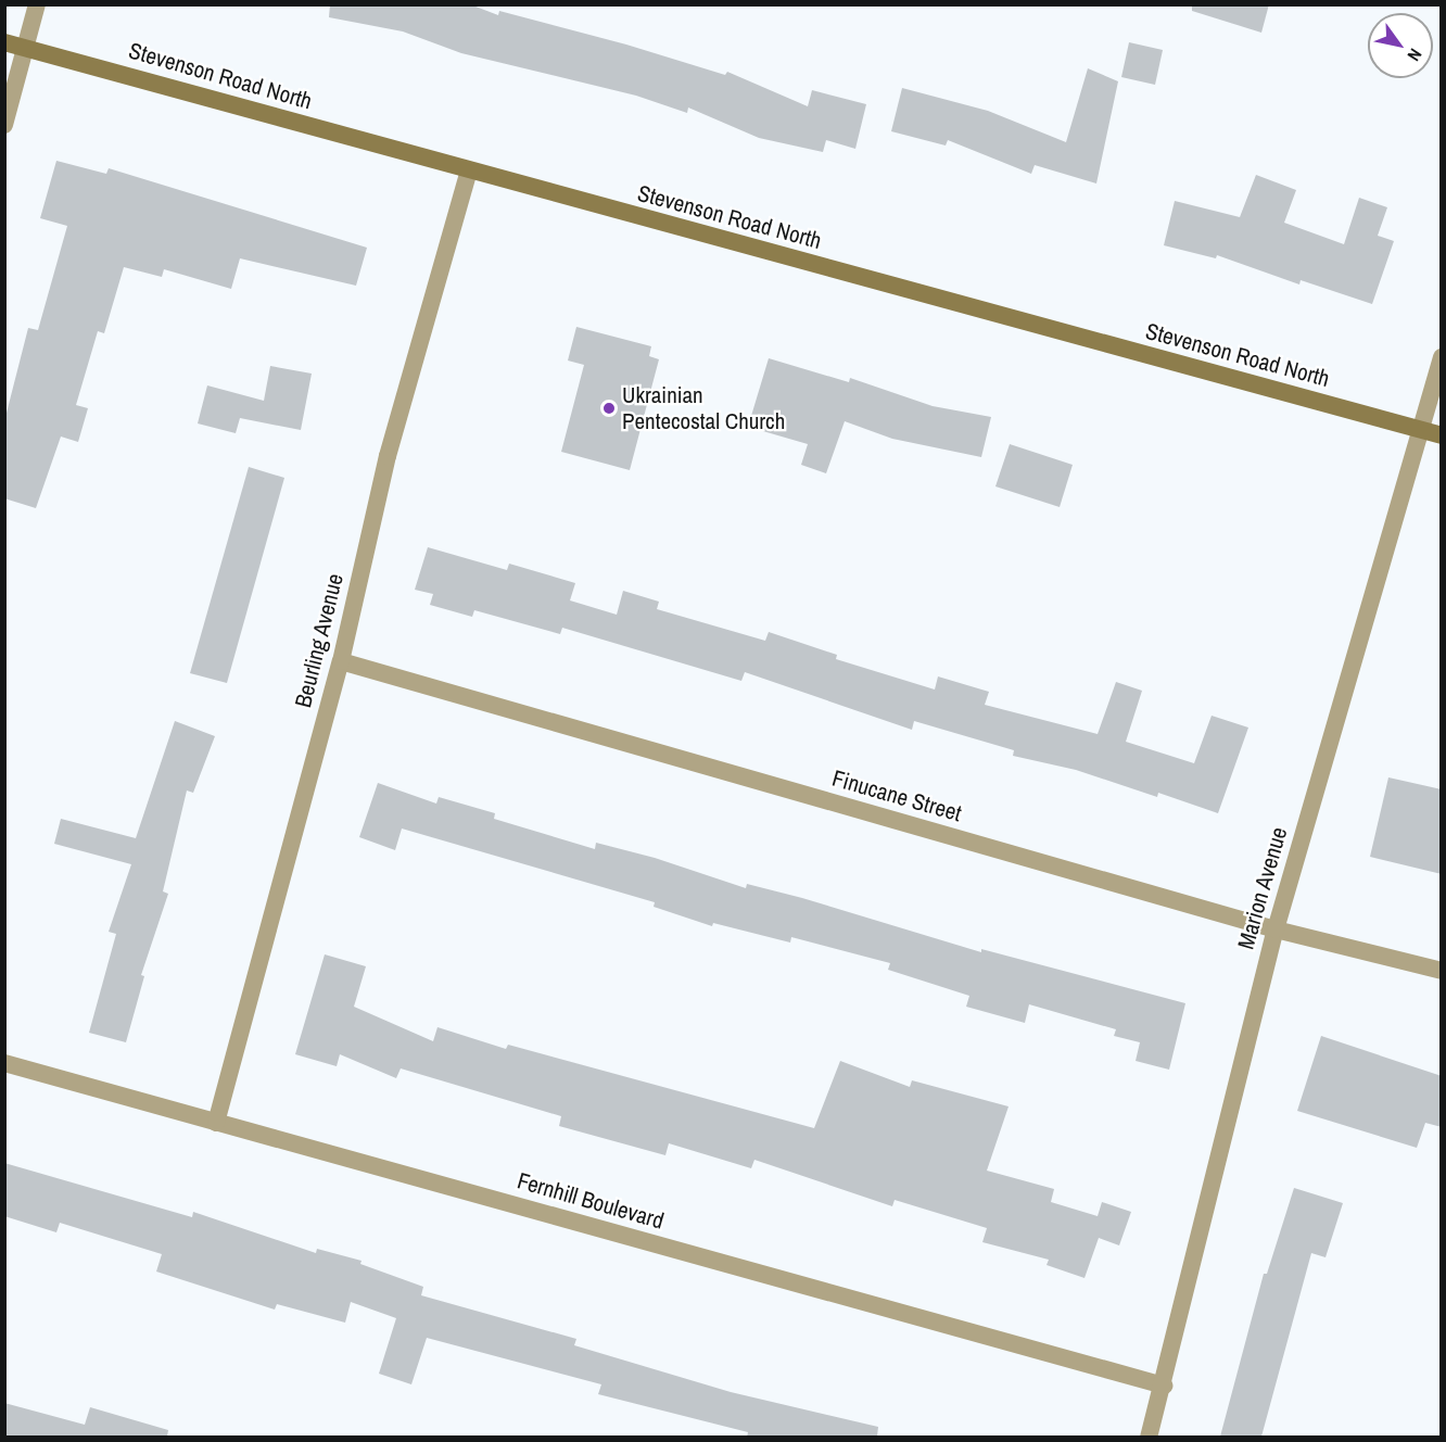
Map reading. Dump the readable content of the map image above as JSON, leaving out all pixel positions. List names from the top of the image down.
{
  "streets": {
    "main road": ["Stevenson Road North"],
    "street": [
      "Beurling Avenue",
      "Finucane Street",
      "Marion Avenue",
      "Fernhill Boulevard"
    ]
  },
  "crossings": [
    ["Stevenson Road North", "Beurling Avenue"],
    ["Stevenson Road North", "Marion Avenue"],
    ["Beurling Avenue", "Finucane Street"],
    ["Beurling Avenue", "Fernhill Boulevard"],
    ["Finucane Street", "Marion Avenue"],
    ["Marion Avenue", "Fernhill Boulevard"]
  ],
  "places": ["Ukrainian Pentecostal Church"],
  "north": "bottom right"
}
